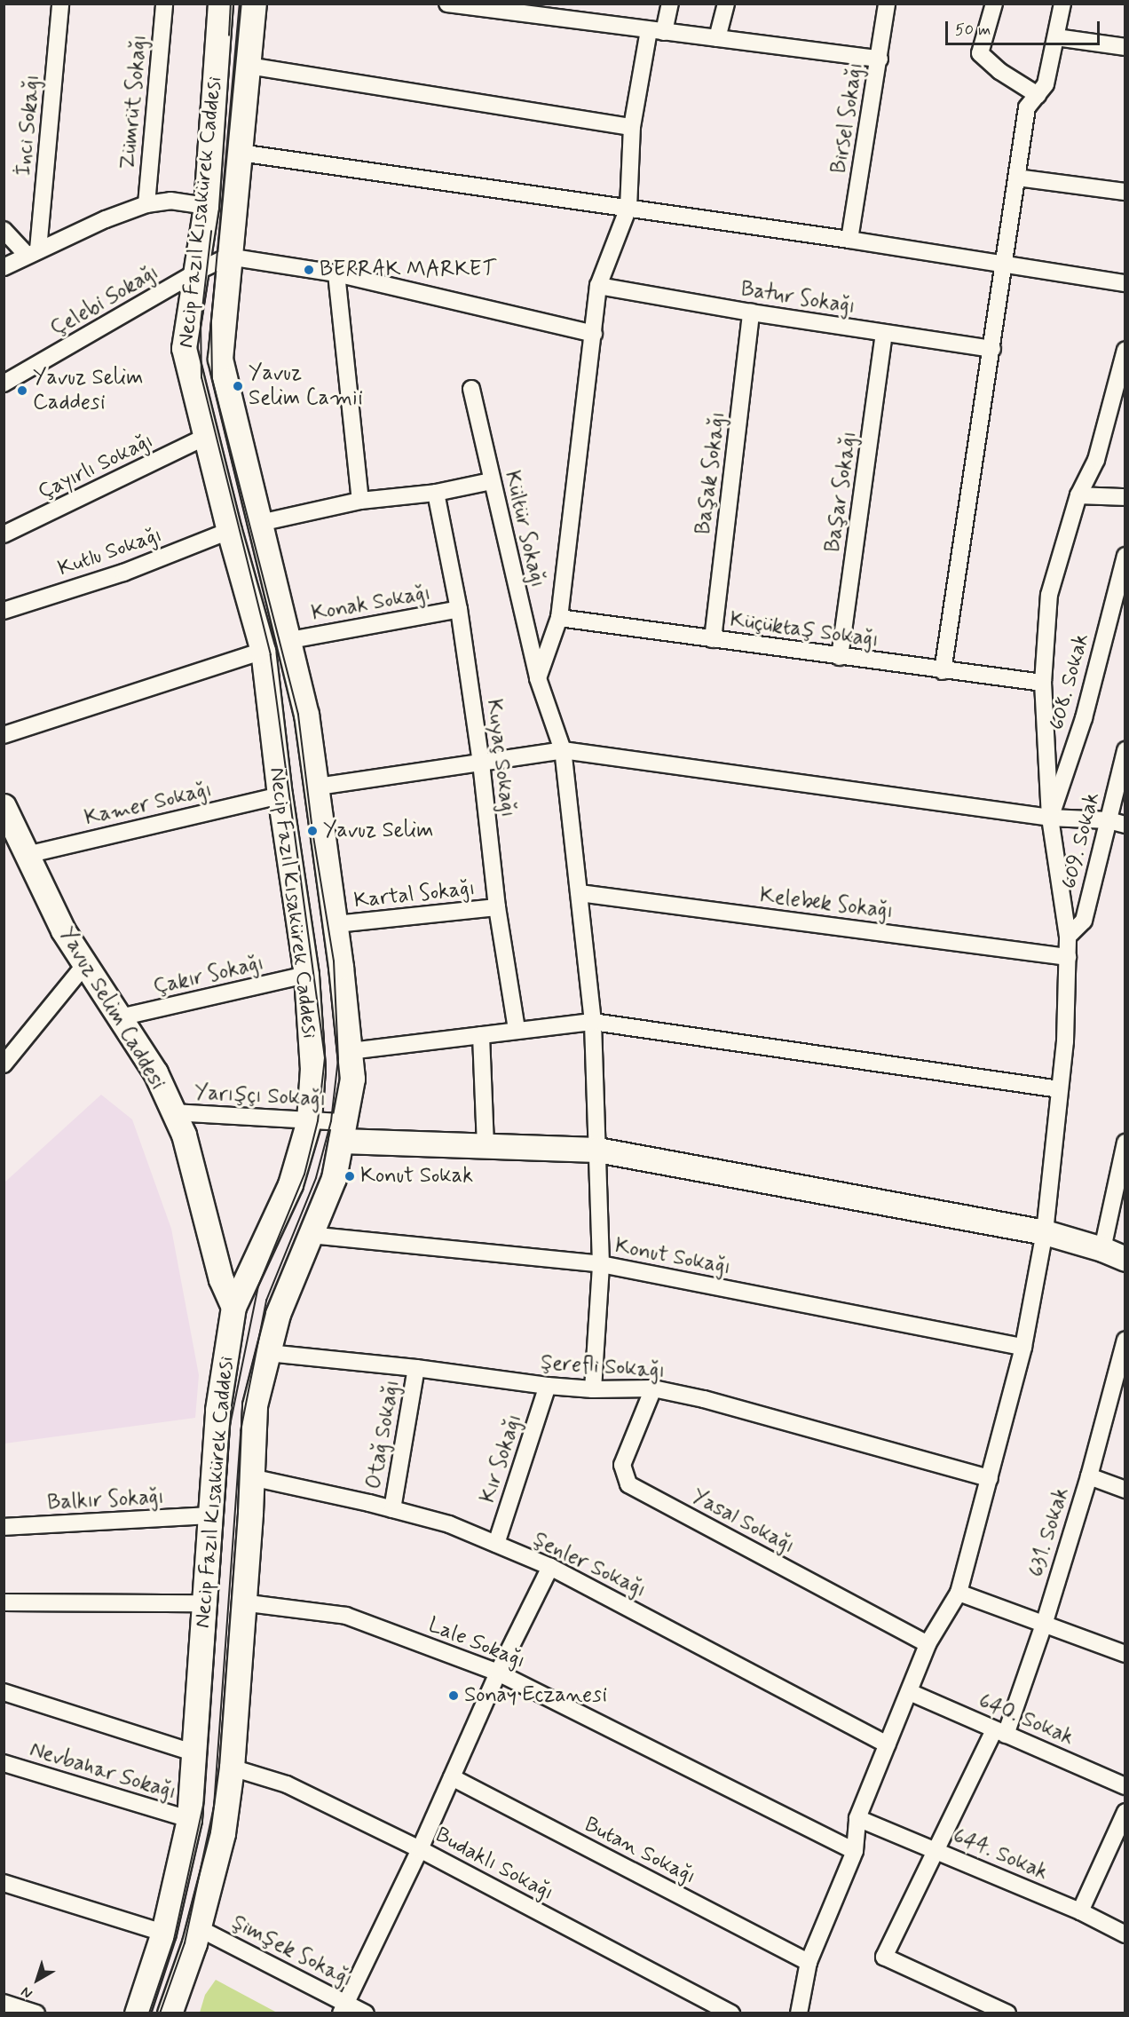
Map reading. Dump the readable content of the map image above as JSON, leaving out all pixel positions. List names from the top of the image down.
{
  "streets": {
    "main road": ["Necip Fazıl Kısakürek Caddesi", "Yavuz Selim Caddesi"],
    "street": [
      "Zümrüt Sokağı",
      "Birsel Sokağı",
      "İnci Sokağı",
      "Batur Sokağı",
      "Çelebi Sokağı",
      "Çayırlı Sokağı",
      "Başak Sokağı",
      "Başar Sokağı",
      "Kültür Sokağı",
      "Kutlu Sokağı",
      "Konak Sokağı",
      "Küçüktaş Sokağı",
      "608. Sokak",
      "Kuyaç Sokağı",
      "Kamer Sokağı",
      "609. Sokak",
      "Kartal Sokağı",
      "Kelebek Sokağı",
      "Çakır Sokağı",
      "Yarışçı Sokağı",
      "Konut Sokağı",
      "Şerefli Sokağı",
      "Otağ Sokağı",
      "Kır Sokağı",
      "Balkır Sokağı",
      "Yasal Sokağı",
      "631. Sokak",
      "Şenler Sokağı",
      "Lale Sokağı",
      "640. Sokak",
      "Nevbahar Sokağı",
      "Butan Sokağı",
      "644. Sokak",
      "Budaklı Sokağı",
      "Şimşek Sokağı"
    ]
  },
  "crossings": [
    ["Necip Fazıl Kısakürek Caddesi", "Çelebi Sokağı"],
    ["Necip Fazıl Kısakürek Caddesi", "Çayırlı Sokağı"],
    ["Necip Fazıl Kısakürek Caddesi", "Kutlu Sokağı"],
    ["Necip Fazıl Kısakürek Caddesi", "Konak Sokağı"],
    ["Necip Fazıl Kısakürek Caddesi", "Kamer Sokağı"],
    ["Necip Fazıl Kısakürek Caddesi", "Kartal Sokağı"],
    ["Necip Fazıl Kısakürek Caddesi", "Çakır Sokağı"],
    ["Necip Fazıl Kısakürek Caddesi", "Yavuz Selim Caddesi"],
    ["Necip Fazıl Kısakürek Caddesi", "Yarışçı Sokağı"],
    ["Necip Fazıl Kısakürek Caddesi", "Konut Sokağı"],
    ["Necip Fazıl Kısakürek Caddesi", "Şerefli Sokağı"],
    ["Necip Fazıl Kısakürek Caddesi", "Balkır Sokağı"],
    ["Necip Fazıl Kısakürek Caddesi", "Şenler Sokağı"],
    ["Necip Fazıl Kısakürek Caddesi", "Lale Sokağı"],
    ["Necip Fazıl Kısakürek Caddesi", "Nevbahar Sokağı"],
    ["Necip Fazıl Kısakürek Caddesi", "Budaklı Sokağı"],
    ["Necip Fazıl Kısakürek Caddesi", "Şimşek Sokağı"],
    ["Batur Sokağı", "Başak Sokağı"],
    ["Batur Sokağı", "Başar Sokağı"],
    ["Başak Sokağı", "Küçüktaş Sokağı"],
    ["Başar Sokağı", "Küçüktaş Sokağı"],
    ["Kültür Sokağı", "Kelebek Sokağı"],
    ["Kültür Sokağı", "Konut Sokağı"],
    ["Kültür Sokağı", "Şerefli Sokağı"],
    ["Konak Sokağı", "Kuyaç Sokağı"],
    ["Kuyaç Sokağı", "Kartal Sokağı"],
    ["Kamer Sokağı", "Yavuz Selim Caddesi"],
    ["Çakır Sokağı", "Yavuz Selim Caddesi"],
    ["Yavuz Selim Caddesi", "Yarışçı Sokağı"],
    ["Şerefli Sokağı", "Otağ Sokağı"],
    ["Şerefli Sokağı", "Kır Sokağı"],
    ["Şerefli Sokağı", "Yasal Sokağı"],
    ["Otağ Sokağı", "Şenler Sokağı"],
    ["Kır Sokağı", "Şenler Sokağı"],
    ["631. Sokak", "640. Sokak"],
    ["631. Sokak", "644. Sokak"]
  ],
  "places": [
    "BERRAK MARKET",
    "Yavuz Selim Camii",
    "Yavuz Selim Caddesi",
    "Yavuz Selim",
    "Konut Sokak",
    "Sonay Eczanesi"
  ],
  "scale_bar": "50 m",
  "north": "bottom left"
}
